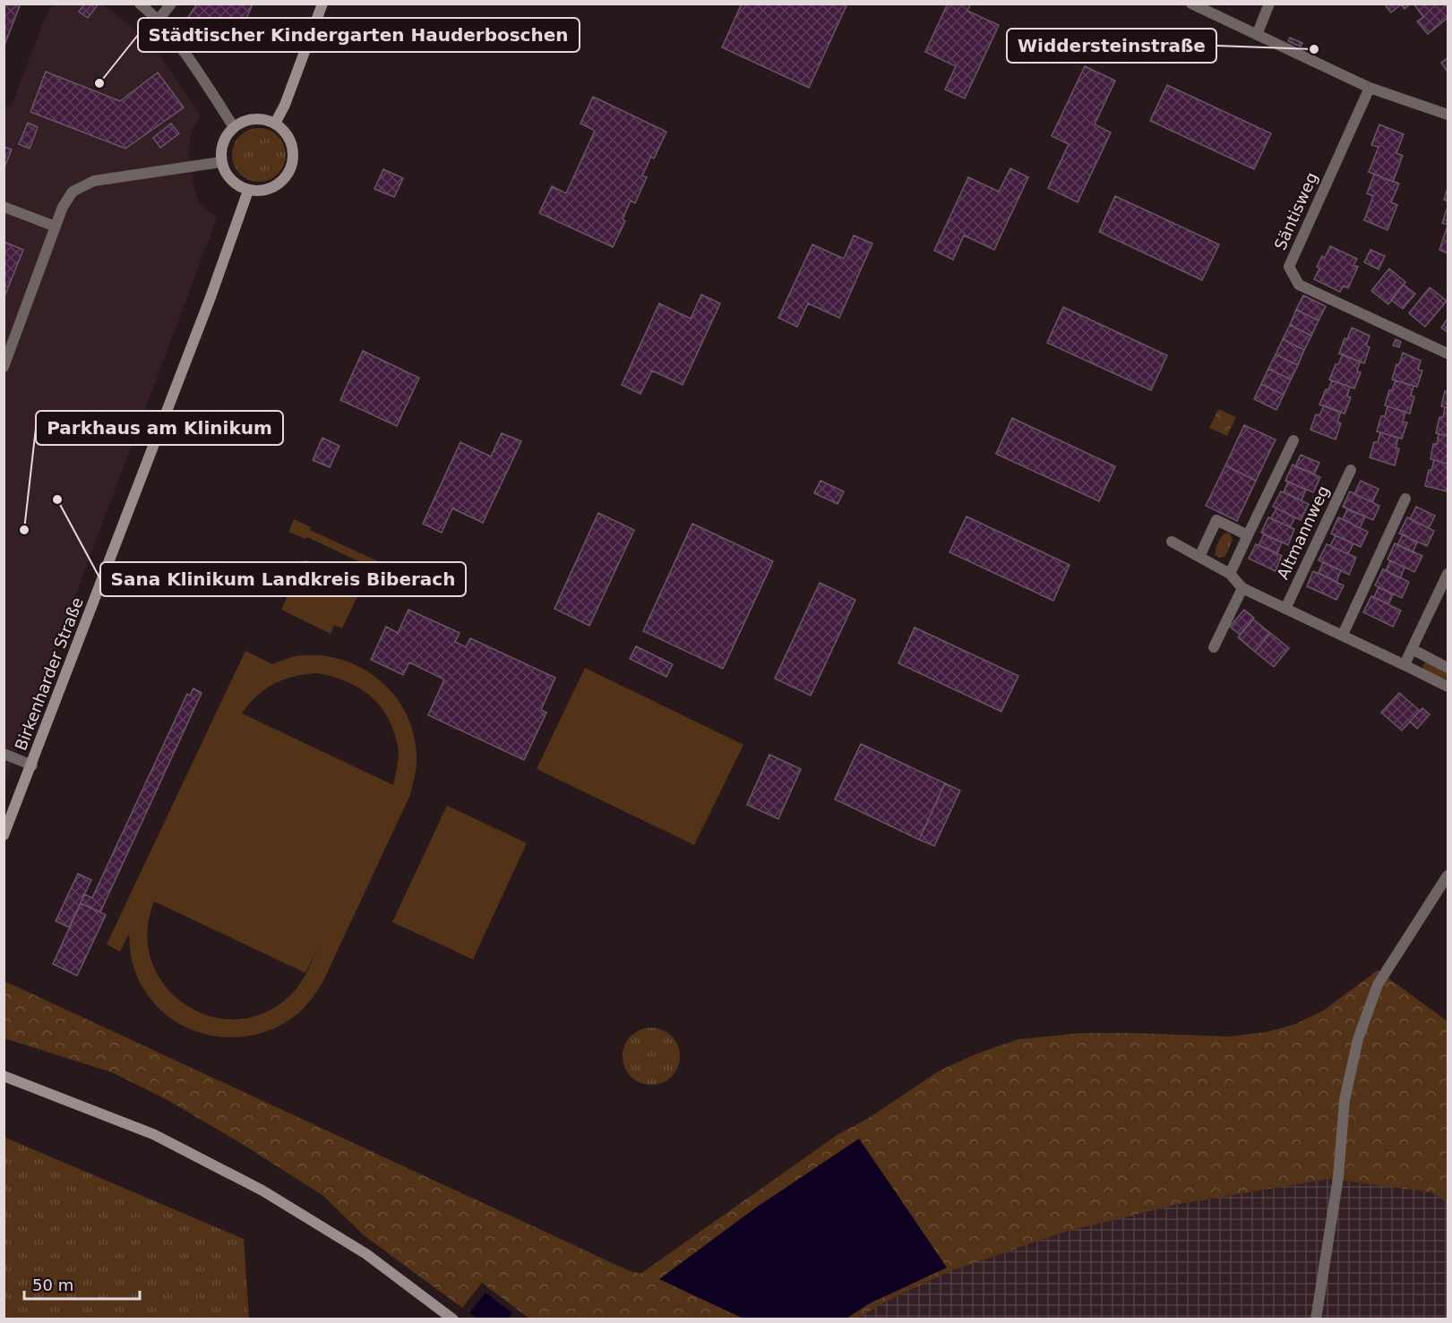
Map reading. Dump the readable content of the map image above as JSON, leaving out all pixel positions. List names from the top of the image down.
{
  "streets": {
    "main road": ["Birkenharder Straße"],
    "street": ["Säntisweg", "Altmannweg"]
  },
  "places": [
    "Widdersteinstraße",
    "Städtischer Kindergarten Hauderboschen",
    "Sana Klinikum Landkreis Biberach",
    "Parkhaus am Klinikum"
  ],
  "scale_bar": "50 m"
}
